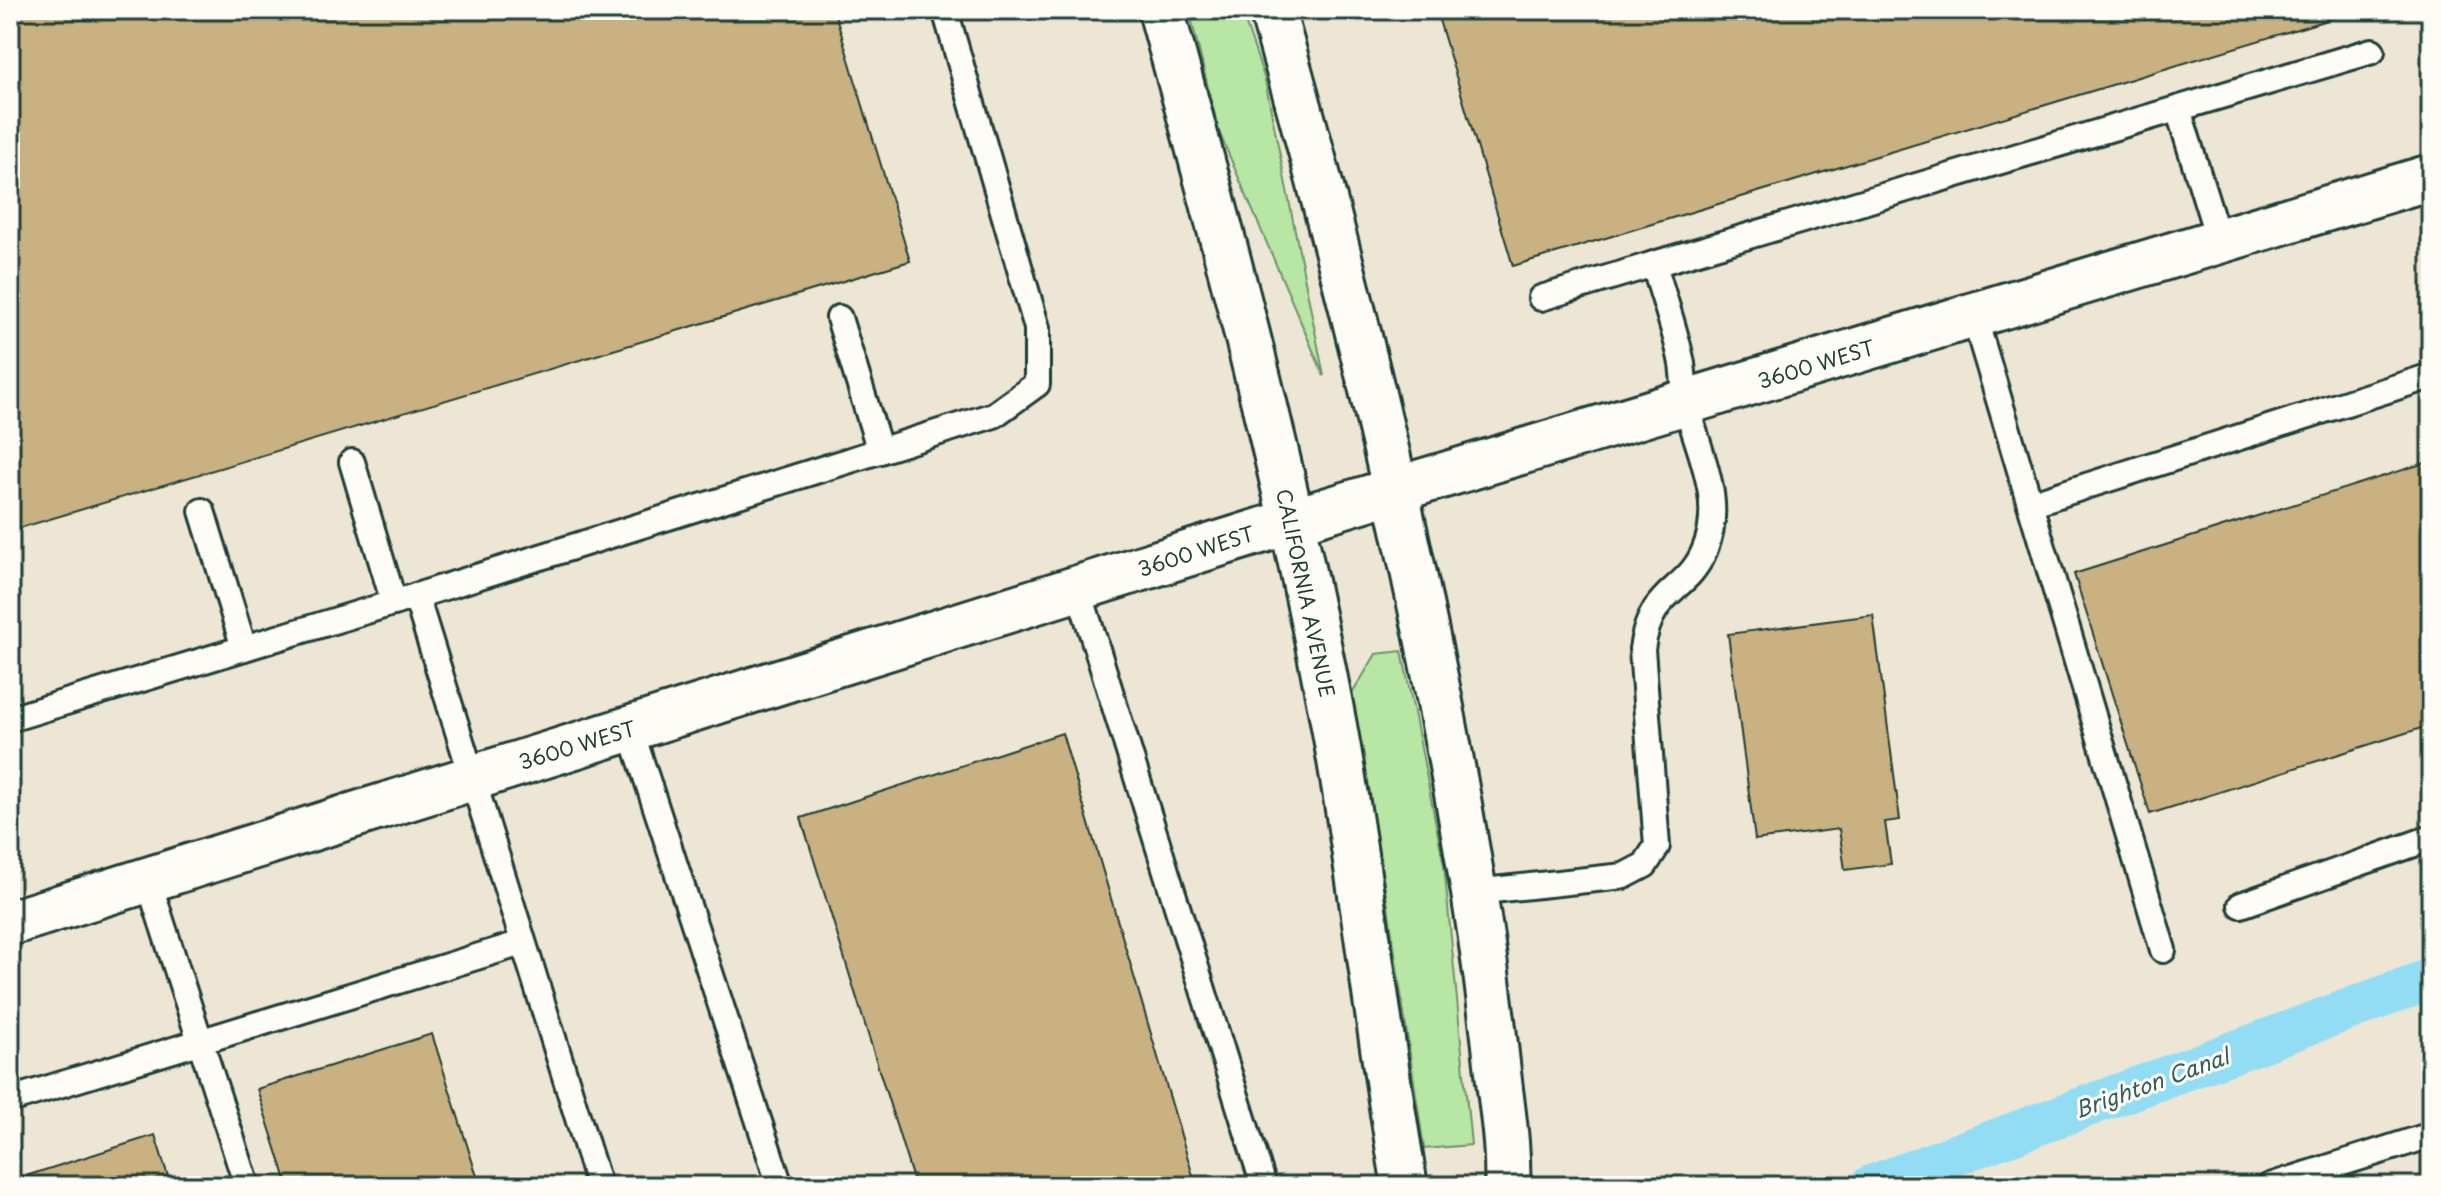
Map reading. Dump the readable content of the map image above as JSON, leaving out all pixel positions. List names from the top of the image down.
{
  "streets": {
    "street": ["3600 WEST", "CALIFORNIA AVENUE"]
  },
  "crossings": [
    ["3600 WEST", "CALIFORNIA AVENUE"]
  ],
  "water": ["Brighton Canal"]
}
